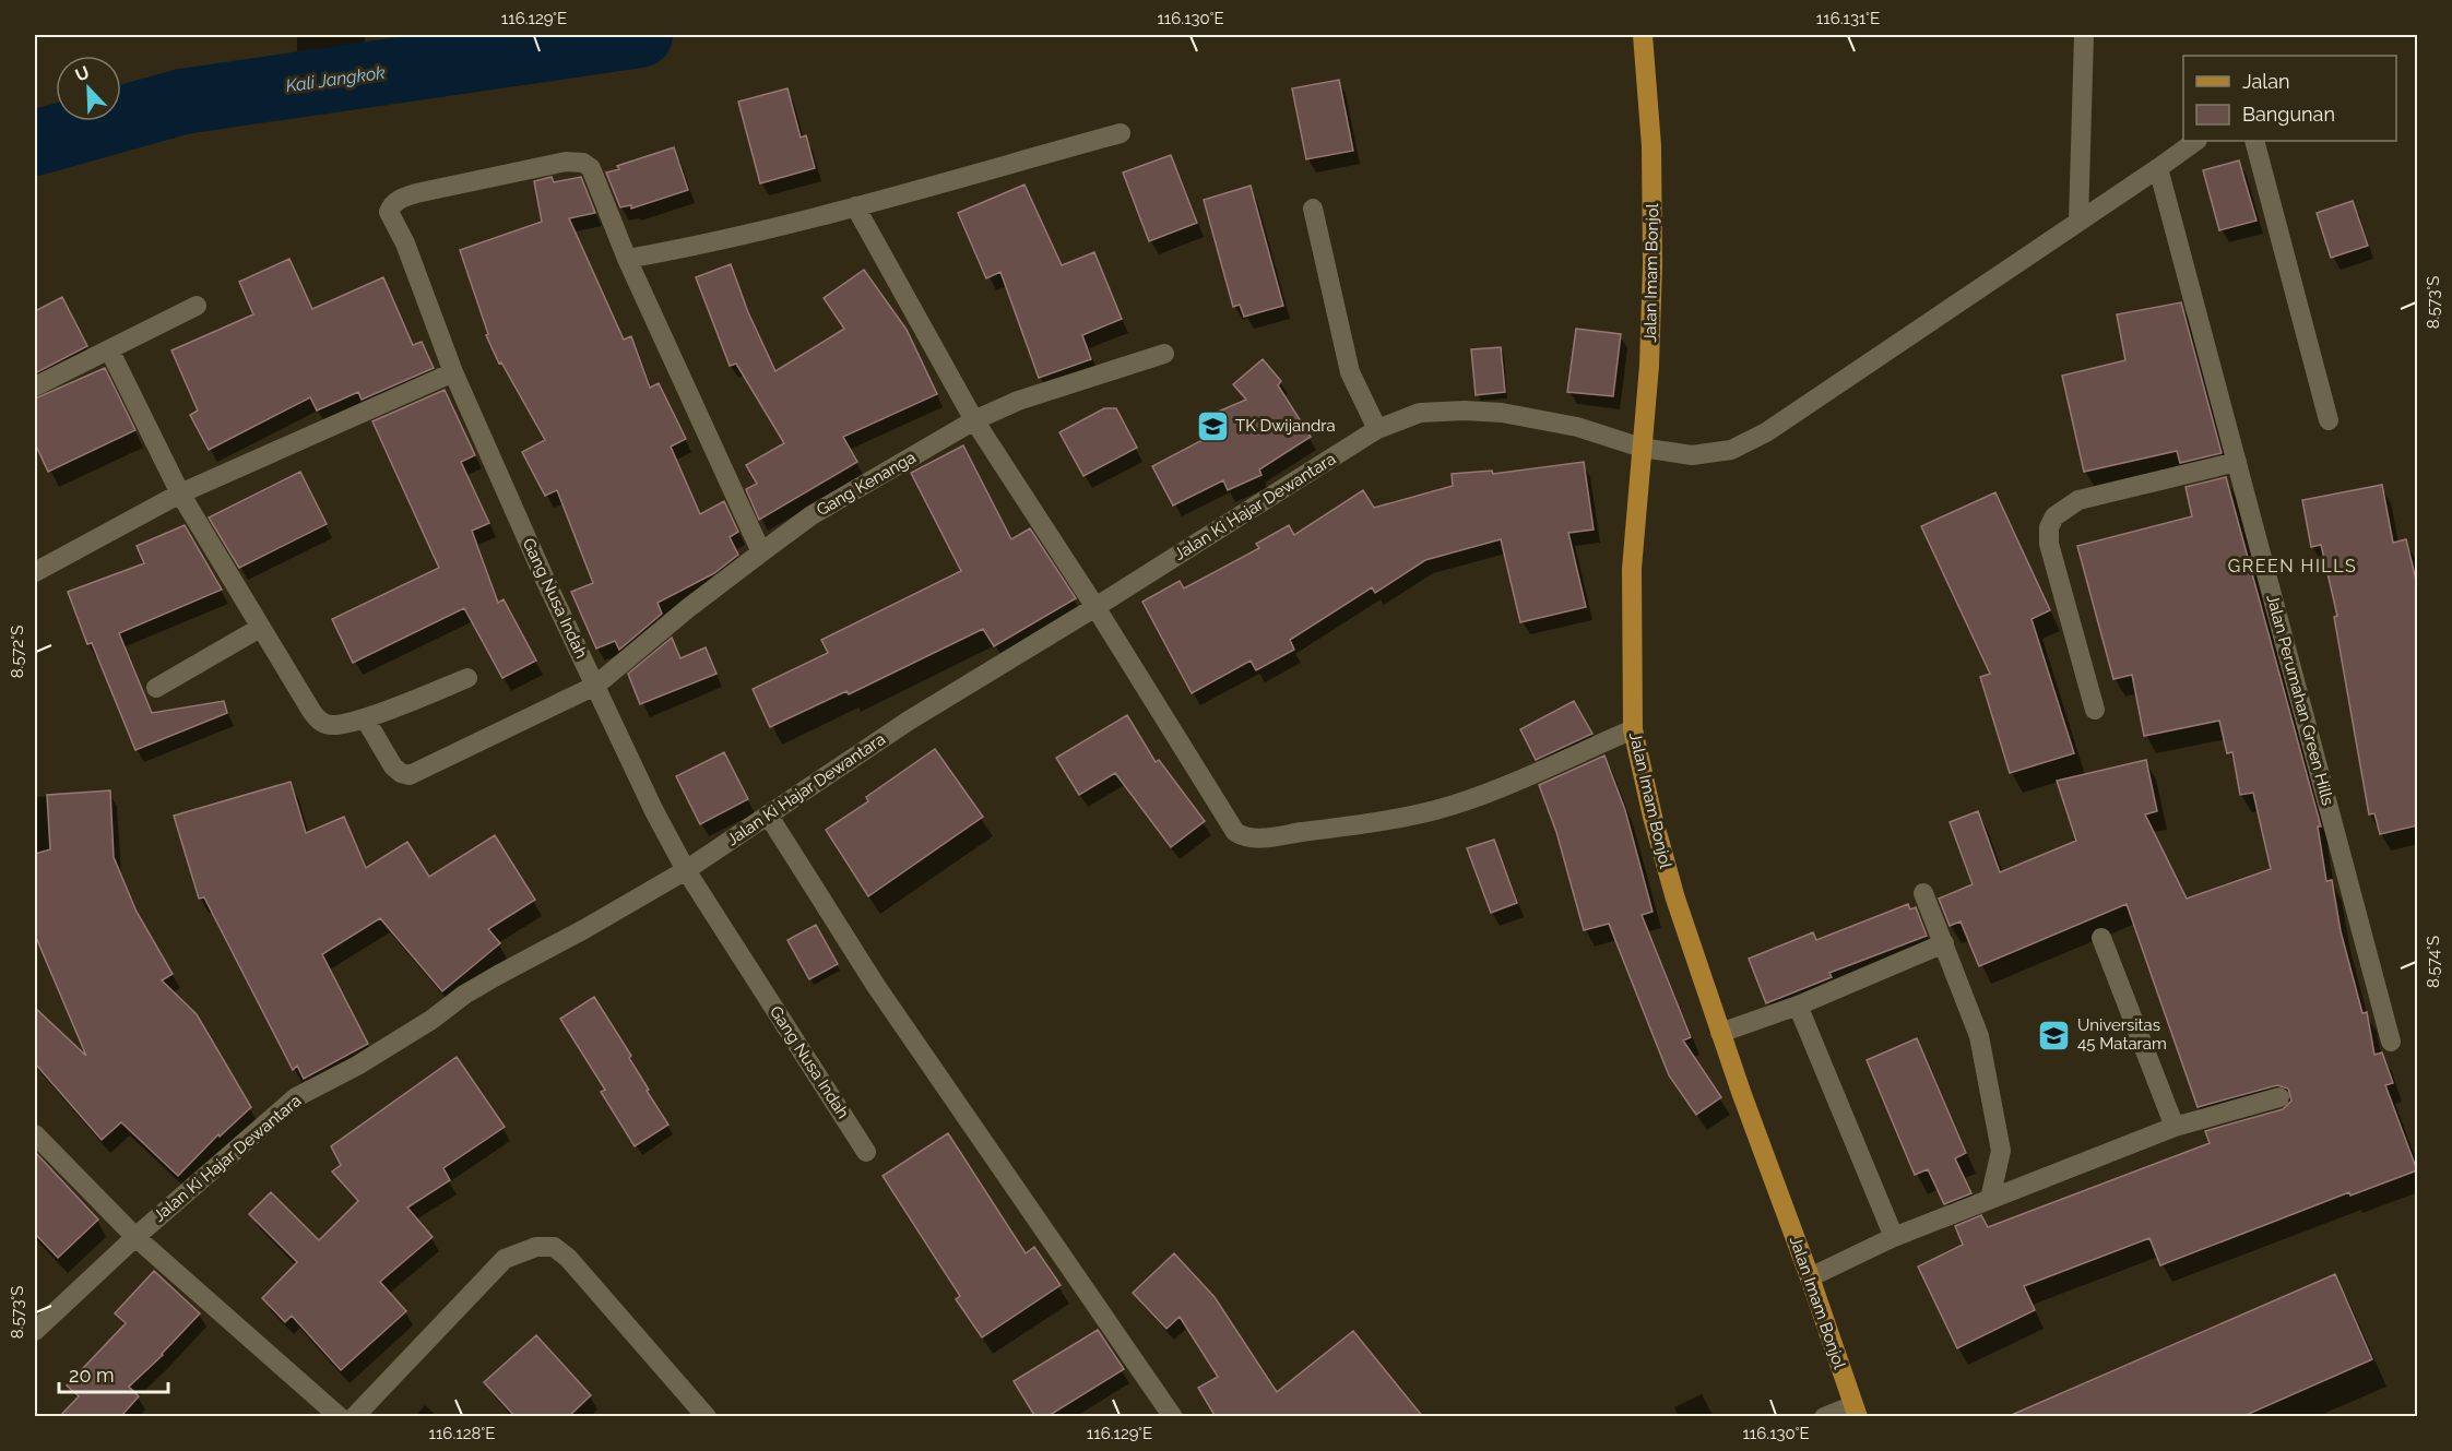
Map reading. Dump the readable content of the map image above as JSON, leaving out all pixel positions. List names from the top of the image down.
{
  "streets": {
    "main road": ["Jalan Imam Bonjol"],
    "street": [
      "Gang Kenanga",
      "Jalan Ki Hajar Dewantara",
      "Gang Nusa Indah",
      "Jalan Perumahan Green Hills"
    ]
  },
  "crossings": [
    ["Jalan Imam Bonjol", "Jalan Ki Hajar Dewantara"],
    ["Gang Kenanga", "Gang Nusa Indah"],
    ["Jalan Ki Hajar Dewantara", "Gang Nusa Indah"],
    ["Jalan Ki Hajar Dewantara", "Jalan Perumahan Green Hills"]
  ],
  "districts": ["GREEN HILLS"],
  "water": ["Kali Jangkok"],
  "places": {
    "school or university": ["TK Dwijandra", "Universitas 45 Mataram"]
  },
  "legend": ["Jalan", "Bangunan"],
  "scale_bar": "20 m",
  "north": "top left",
  "coordinates": [
    "116.129°E",
    "116.130°E",
    "116.131°E",
    "8.573°S",
    "8.572°S",
    "8.574°S",
    "116.128°E"
  ]
}
